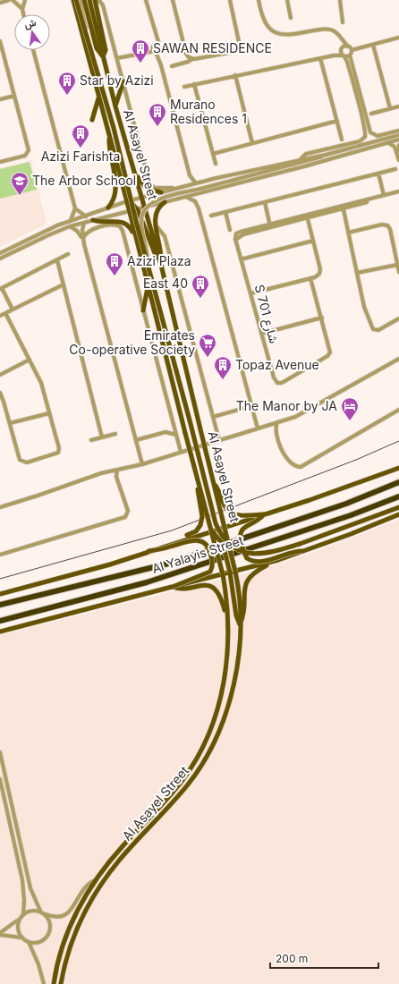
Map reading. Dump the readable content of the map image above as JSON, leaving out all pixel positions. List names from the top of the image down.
{
  "streets": {
    "highway": ["Al Yalayis Street"],
    "main road": ["Al Asayel Street"],
    "street": ["S 701 شارع"]
  },
  "places": {
    "building": [
      "SAWAN RESIDENCE",
      "Star by Azizi",
      "Murano Residences 1",
      "Azizi Farishta",
      "Azizi Plaza",
      "East 40",
      "Topaz Avenue"
    ],
    "school or university": ["The Arbor School"],
    "supermarket": ["Emirates Co-operative Society"],
    "hotel": ["The Manor by JA"]
  },
  "scale_bar": "200 m",
  "north": "top"
}
